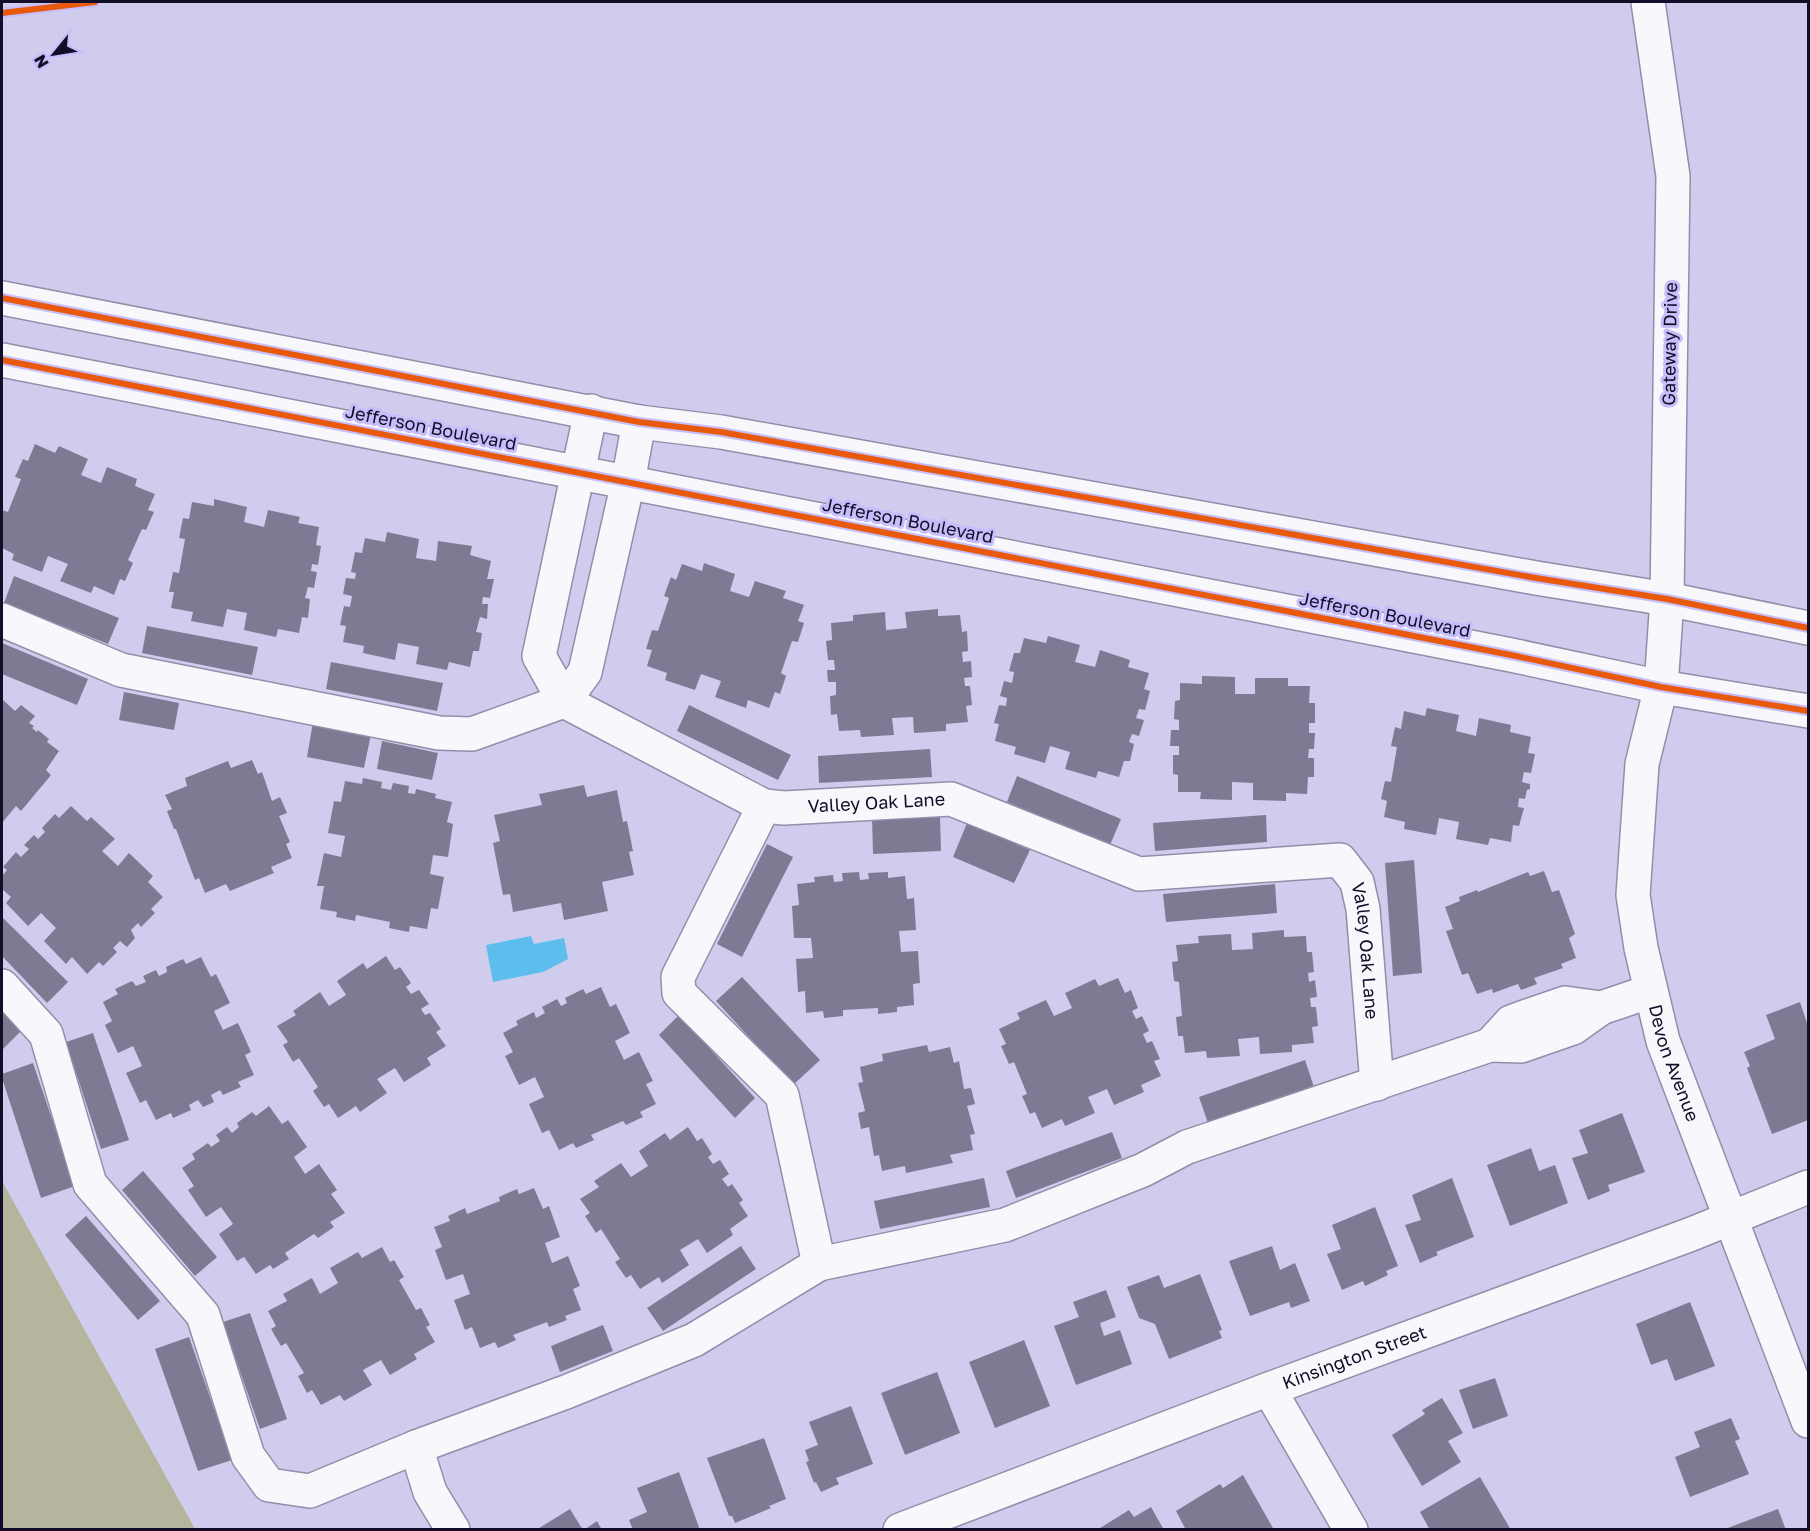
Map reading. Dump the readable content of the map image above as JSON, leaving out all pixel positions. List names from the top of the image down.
{
  "streets": {
    "main road": [
      "Gateway Drive",
      "Jefferson Boulevard",
      "Valley Oak Lane",
      "Devon Avenue",
      "Kinsington Street"
    ]
  },
  "crossings": [
    ["Gateway Drive", "Jefferson Boulevard"],
    ["Gateway Drive", "Devon Avenue"],
    ["Jefferson Boulevard", "Devon Avenue"],
    ["Devon Avenue", "Kinsington Street"]
  ],
  "north": "bottom left"
}
